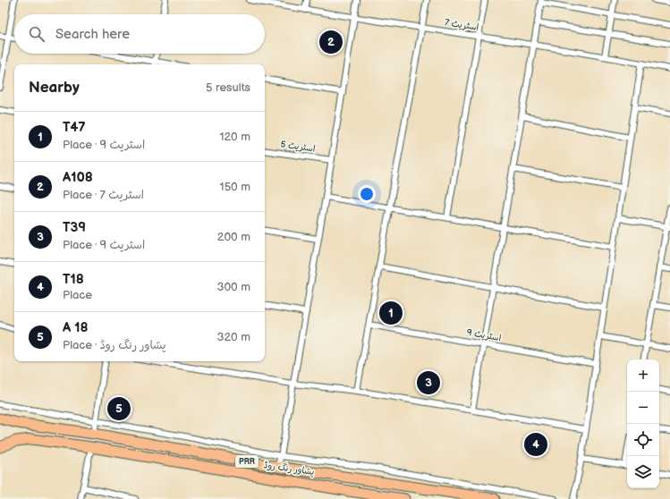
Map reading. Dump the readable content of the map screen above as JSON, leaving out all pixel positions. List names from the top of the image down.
{
  "streets": {
    "highway": ["PRR", "پشاور رنگ روڈ"],
    "street": ["اسٹریٹ 7", "اسٹریٹ 5", "اسٹریٹ 9"]
  },
  "page": {
    "search": "Search here",
    "pins": [
      "2",
      "1",
      "3",
      "5",
      "4"
    ],
    "heading": ["Nearby", "5 results"],
    "list": [
      {
        "mark": "1",
        "name": "T47",
        "note": "Place · اسٹریٹ 9",
        "value": "120 m"
      },
      {
        "mark": "2",
        "name": "A108",
        "note": "Place · اسٹریٹ 7",
        "value": "150 m"
      },
      {
        "mark": "3",
        "name": "T39",
        "note": "Place · اسٹریٹ 9",
        "value": "200 m"
      },
      {
        "mark": "4",
        "name": "T18",
        "note": "Place",
        "value": "300 m"
      },
      {
        "mark": "5",
        "name": "A 18",
        "note": "Place · پشاور رنگ روڈ",
        "value": "320 m"
      }
    ],
    "map_buttons": ["+", "−"]
  }
}
